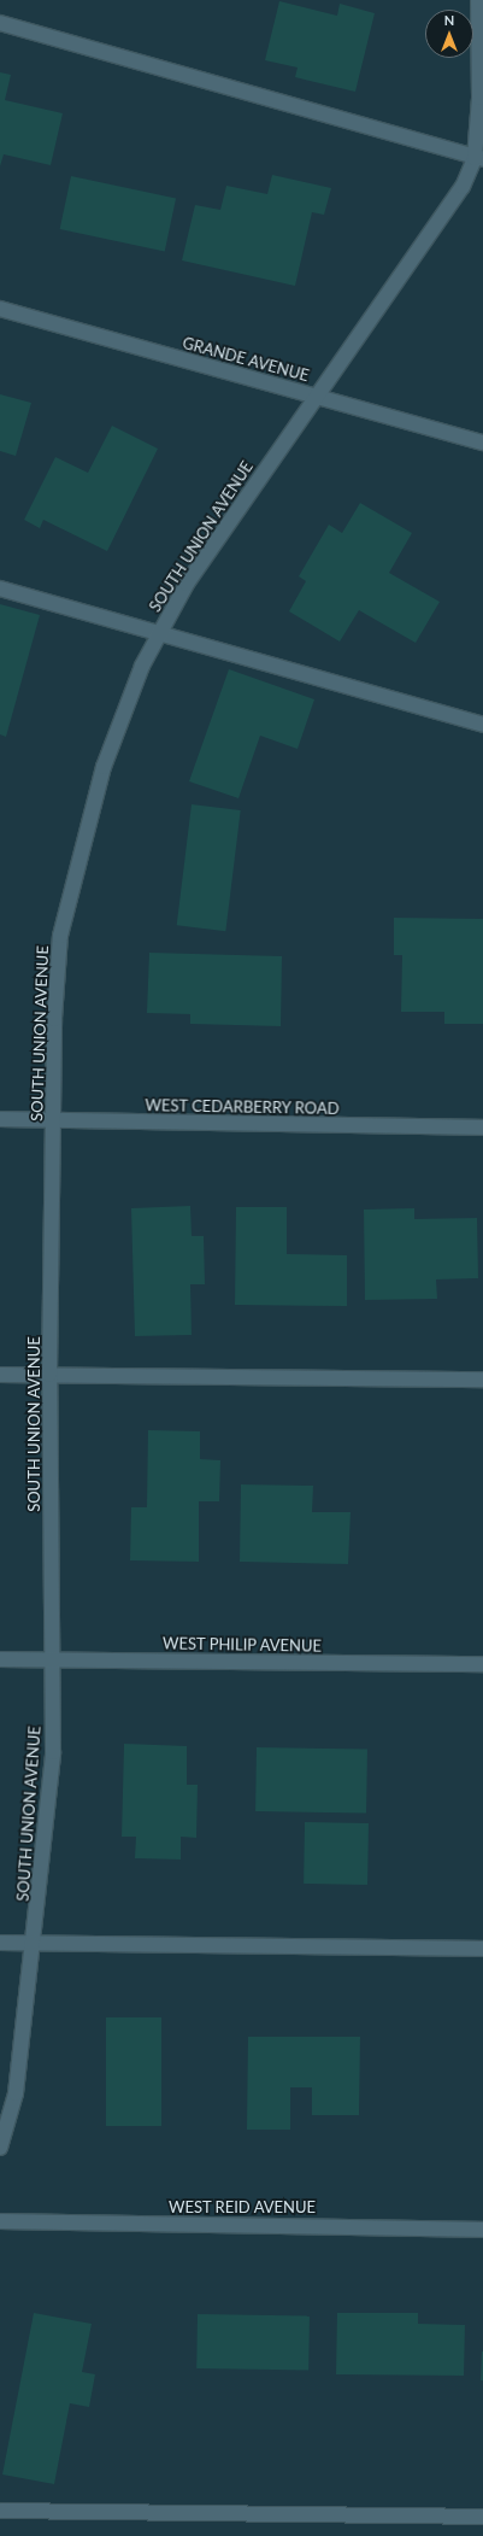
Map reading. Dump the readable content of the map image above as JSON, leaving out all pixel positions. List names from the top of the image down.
{
  "streets": {
    "street": [
      "GRANDE AVENUE",
      "SOUTH UNION AVENUE",
      "WEST CEDARBERRY ROAD",
      "WEST PHILIP AVENUE",
      "WEST REID AVENUE"
    ]
  },
  "crossings": [
    ["GRANDE AVENUE", "SOUTH UNION AVENUE"],
    ["SOUTH UNION AVENUE", "WEST CEDARBERRY ROAD"],
    ["SOUTH UNION AVENUE", "WEST PHILIP AVENUE"]
  ],
  "north": "top"
}
